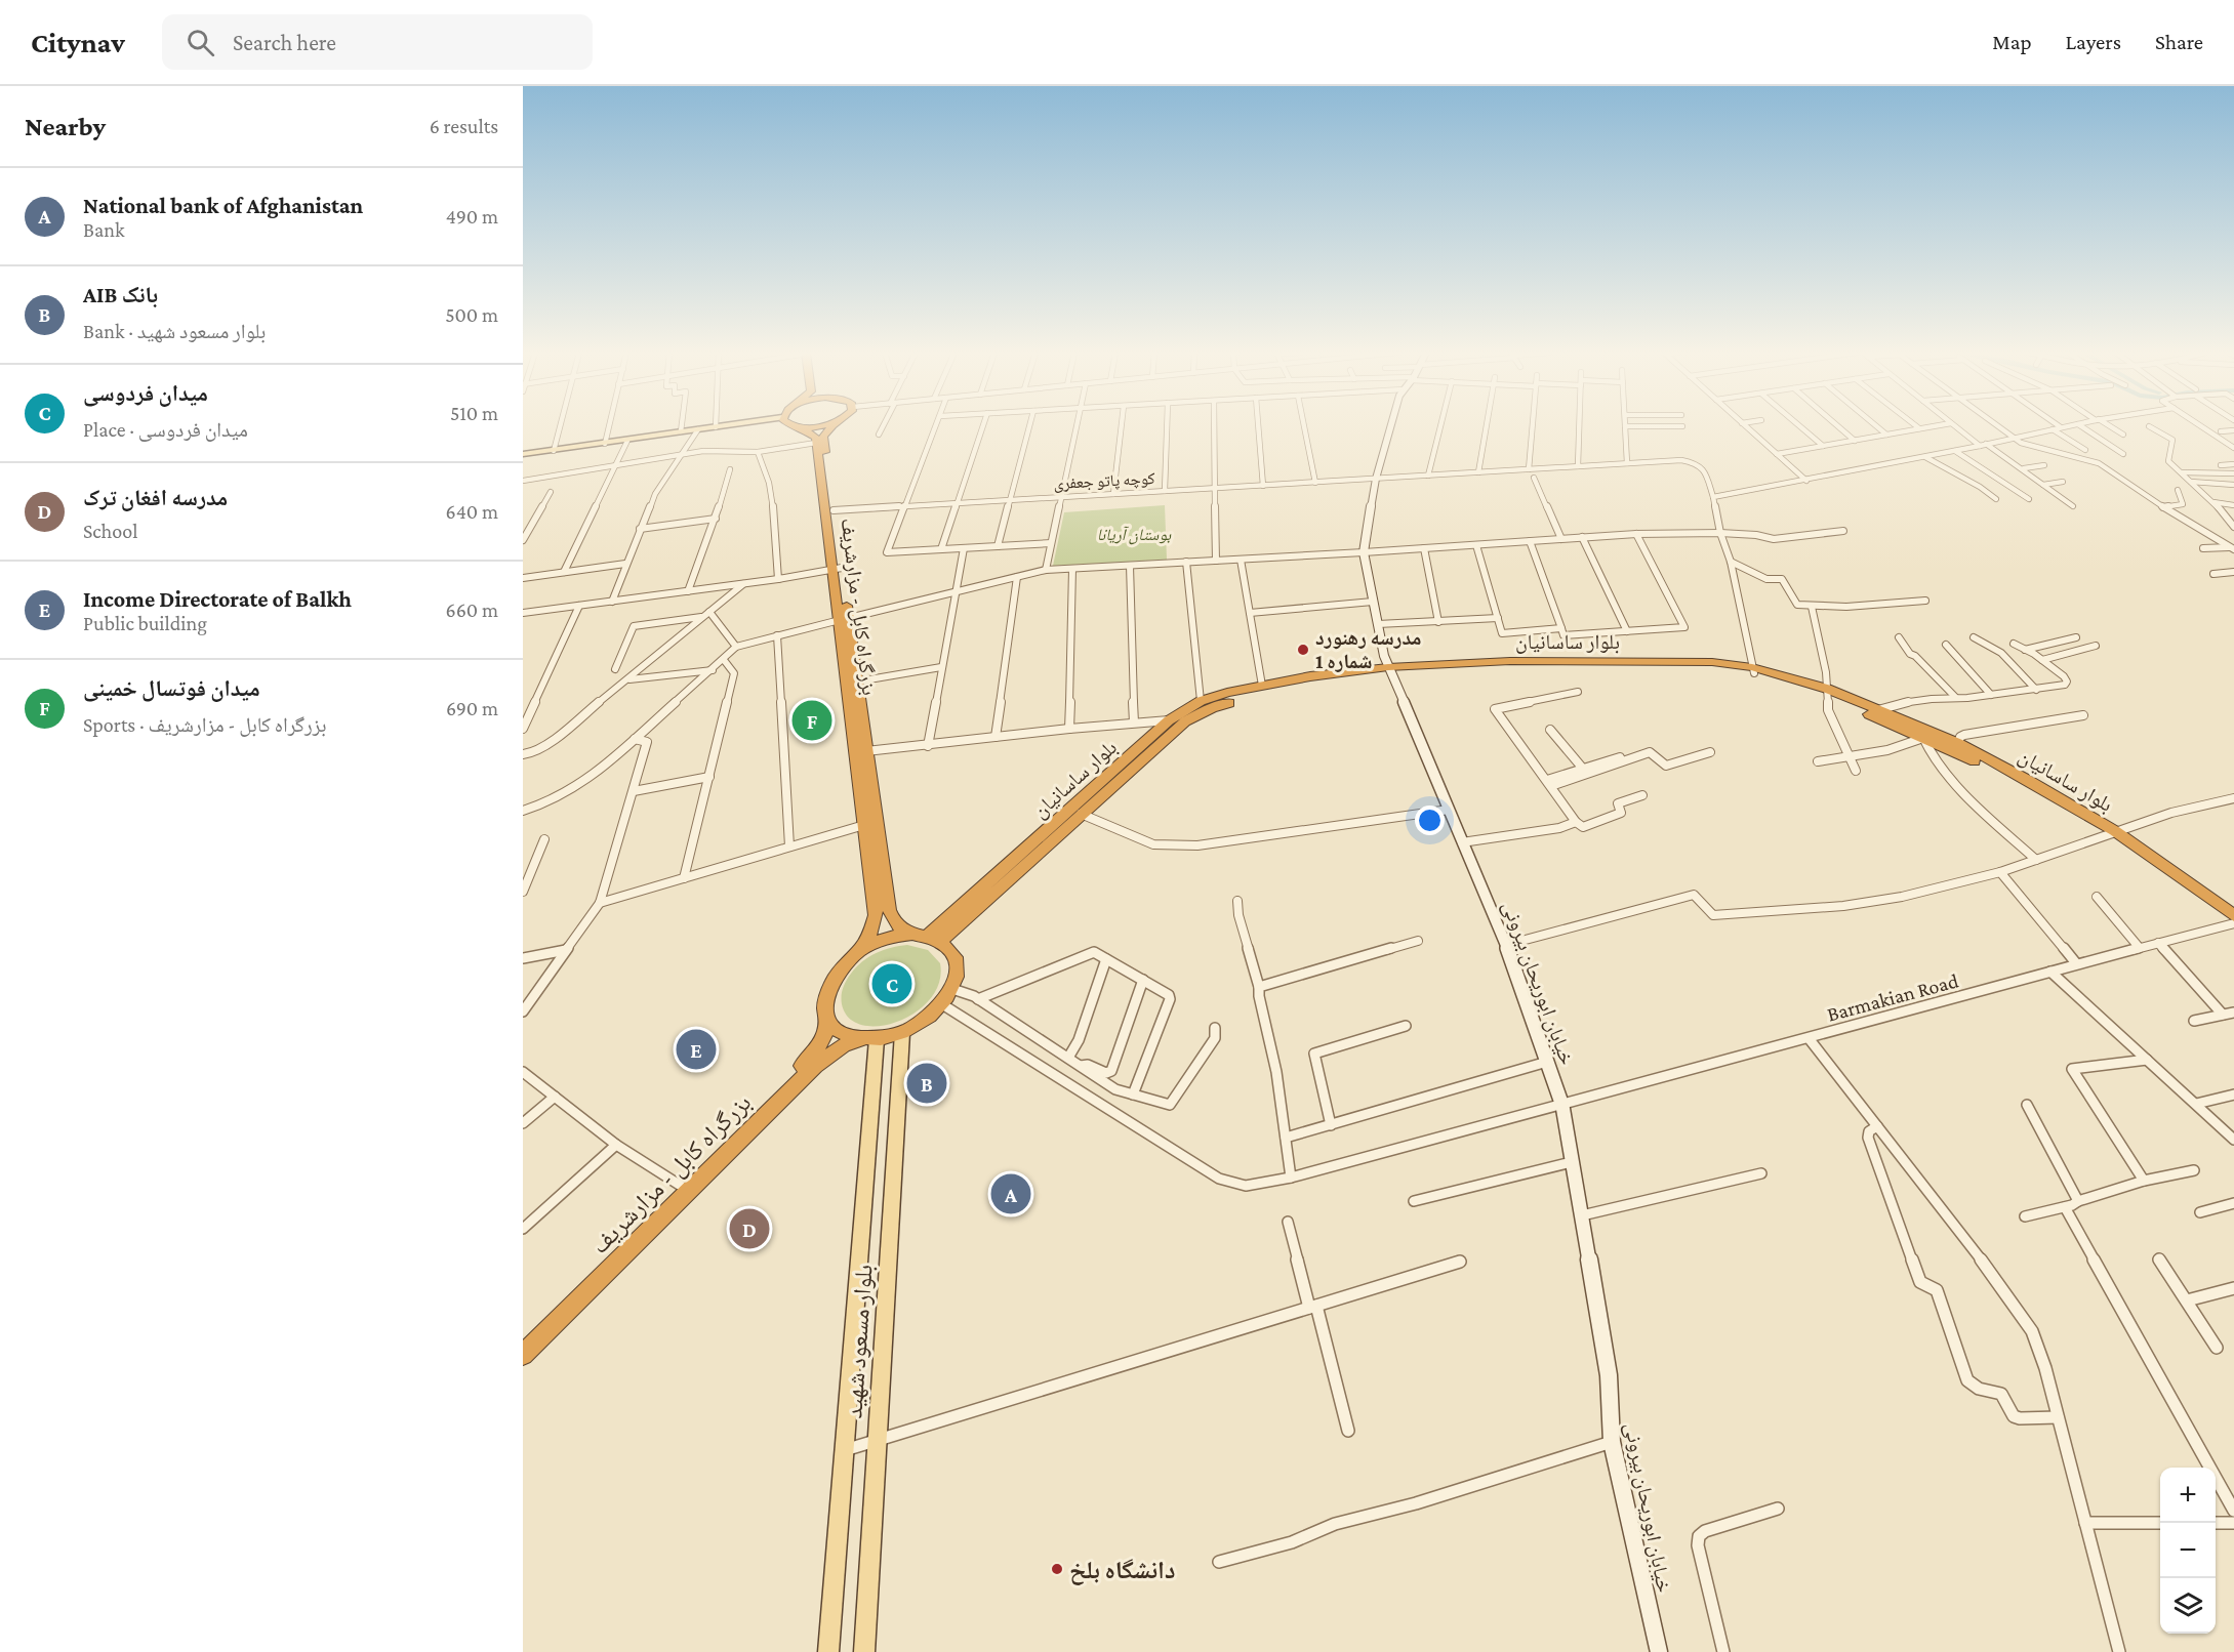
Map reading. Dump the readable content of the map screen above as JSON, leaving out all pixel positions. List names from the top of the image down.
{
  "streets": {
    "highway": ["بزرگراه کابل - مزارشریف", "بلوار ساسانیان"],
    "main road": ["بلوار مسعود شهید"],
    "street": ["کوچه پاتو جعفری", "خیابان ابوریحان بیرونی", "Barmakian Road"]
  },
  "crossings": [
    ["کوچه پاتو جعفری", "بزرگراه کابل - مزارشریف"],
    ["کوچه پاتو جعفری", "خیابان ابوریحان بیرونی"],
    ["بزرگراه کابل - مزارشریف", "بلوار ساسانیان"],
    ["بزرگراه کابل - مزارشریف", "Barmakian Road"],
    ["بزرگراه کابل - مزارشریف", "بلوار مسعود شهید"],
    ["بلوار ساسانیان", "خیابان ابوریحان بیرونی"],
    ["بلوار ساسانیان", "Barmakian Road"],
    ["بلوار ساسانیان", "بلوار مسعود شهید"],
    ["خیابان ابوریحان بیرونی", "Barmakian Road"],
    ["Barmakian Road", "بلوار مسعود شهید"]
  ],
  "parks": ["بوستان آریانا"],
  "places": ["مدرسه رهنورد شماره 1", "دانشگاه بلخ"],
  "page": {
    "header": "Citynav",
    "search": "Search here",
    "nav": ["Map", "Layers", "Share"],
    "heading": ["Nearby", "6 results"],
    "list": [
      {
        "mark": "A",
        "name": "National bank of Afghanistan",
        "note": "Bank",
        "value": "490 m"
      },
      {
        "mark": "B",
        "name": "AIB بانک",
        "note": "Bank · بلوار مسعود شهید",
        "value": "500 m"
      },
      {
        "mark": "C",
        "name": "میدان فردوسی",
        "note": "Place · میدان فردوسی",
        "value": "510 m"
      },
      {
        "mark": "D",
        "name": "مدرسه افغان ترک",
        "note": "School",
        "value": "640 m"
      },
      {
        "mark": "E",
        "name": "Income Directorate of Balkh",
        "note": "Public building",
        "value": "660 m"
      },
      {
        "mark": "F",
        "name": "میدان فوتسال خمینی",
        "note": "Sports · بزرگراه کابل - مزارشریف",
        "value": "690 m"
      }
    ],
    "pins": [
      "F",
      "C",
      "E",
      "B",
      "A",
      "D"
    ],
    "map_buttons": ["+", "−"]
  }
}
